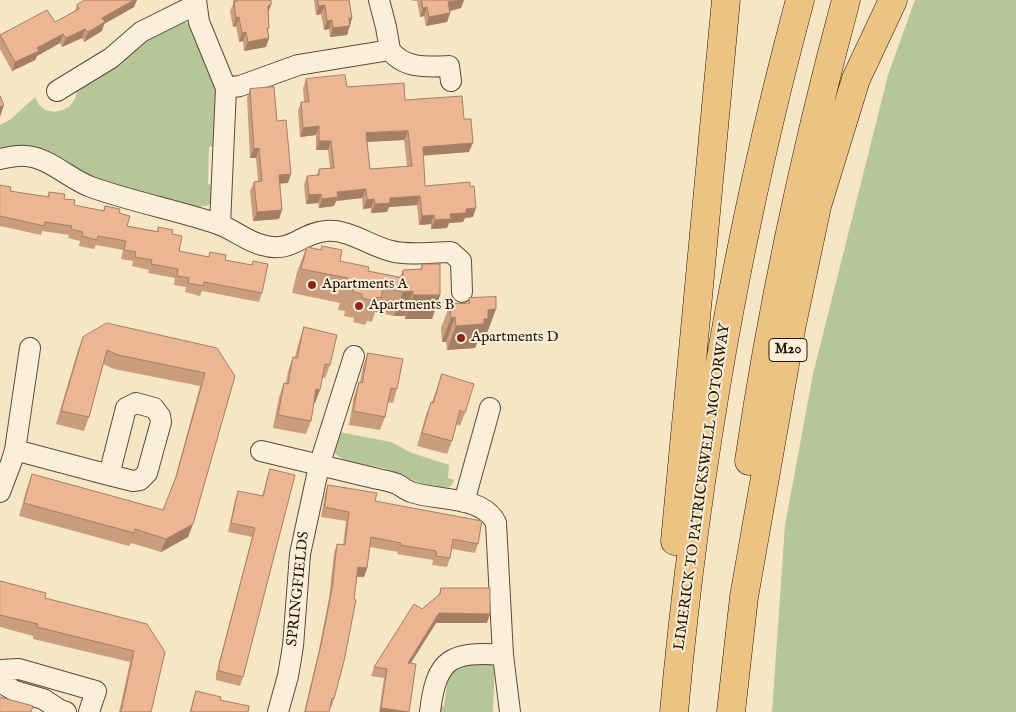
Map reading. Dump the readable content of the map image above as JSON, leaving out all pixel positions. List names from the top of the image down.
{
  "streets": {
    "highway": ["M20", "LIMERICK TO PATRICKSWELL MOTORWAY"],
    "street": ["SPRINGFIELDS"]
  },
  "places": ["Apartments A", "Apartments B", "Apartments D"]
}
